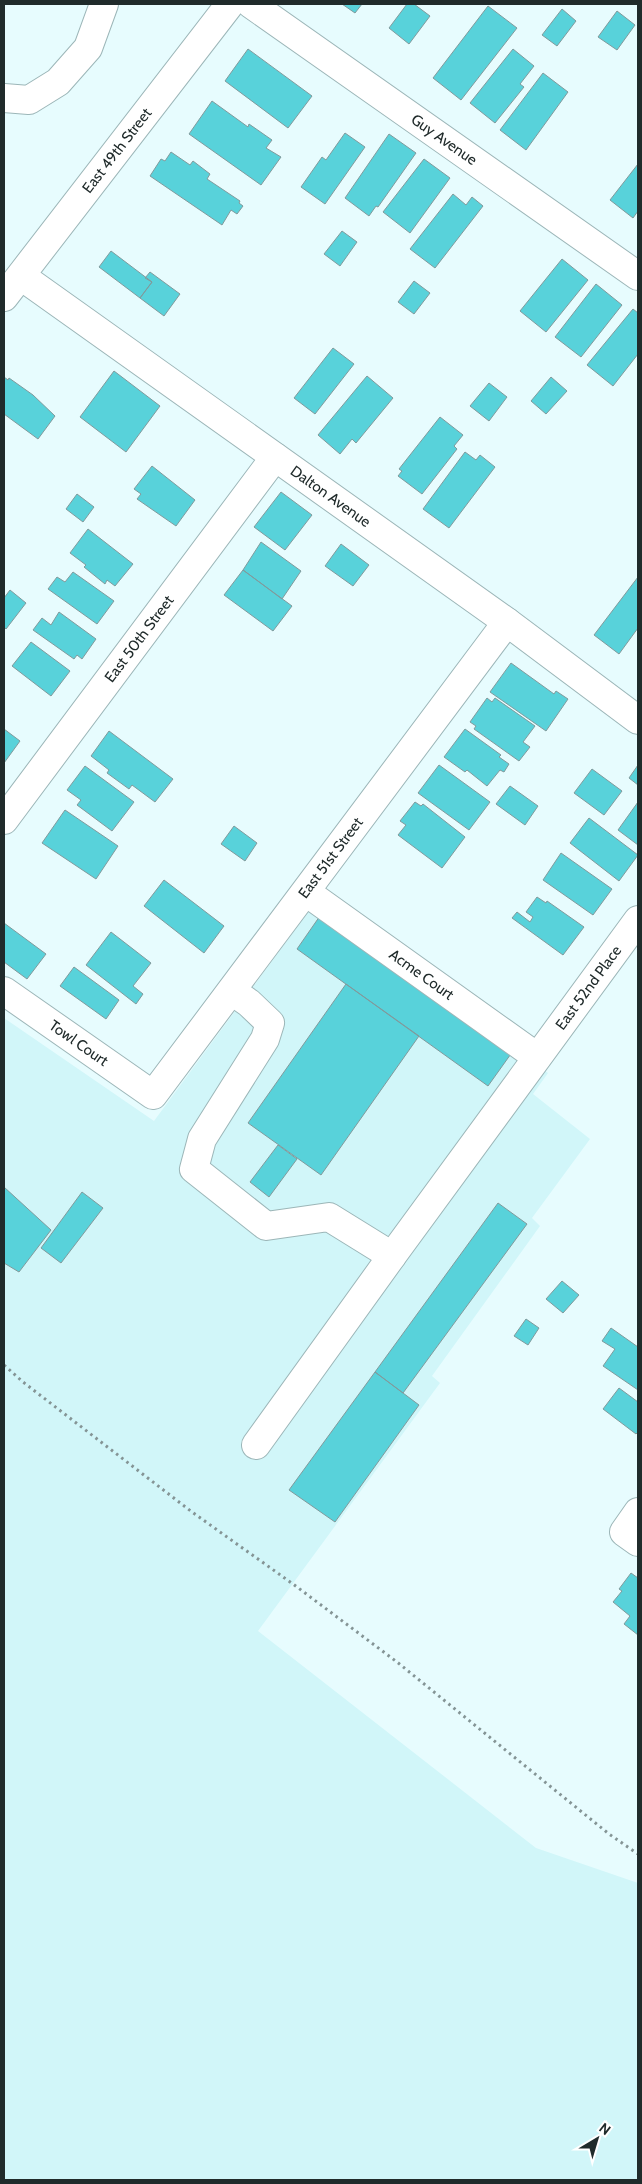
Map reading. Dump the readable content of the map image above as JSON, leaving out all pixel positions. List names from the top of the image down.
{
  "streets": {
    "street": [
      "Guy Avenue",
      "East 49th Street",
      "Dalton Avenue",
      "East 50th Street",
      "East 51st Street",
      "Acme Court",
      "East 52nd Place",
      "Towl Court"
    ]
  },
  "crossings": [
    ["East 49th Street", "Dalton Avenue"],
    ["Dalton Avenue", "East 50th Street"],
    ["Dalton Avenue", "East 51st Street"],
    ["East 51st Street", "Acme Court"],
    ["East 51st Street", "Towl Court"],
    ["Acme Court", "East 52nd Place"]
  ],
  "north": "top right"
}
